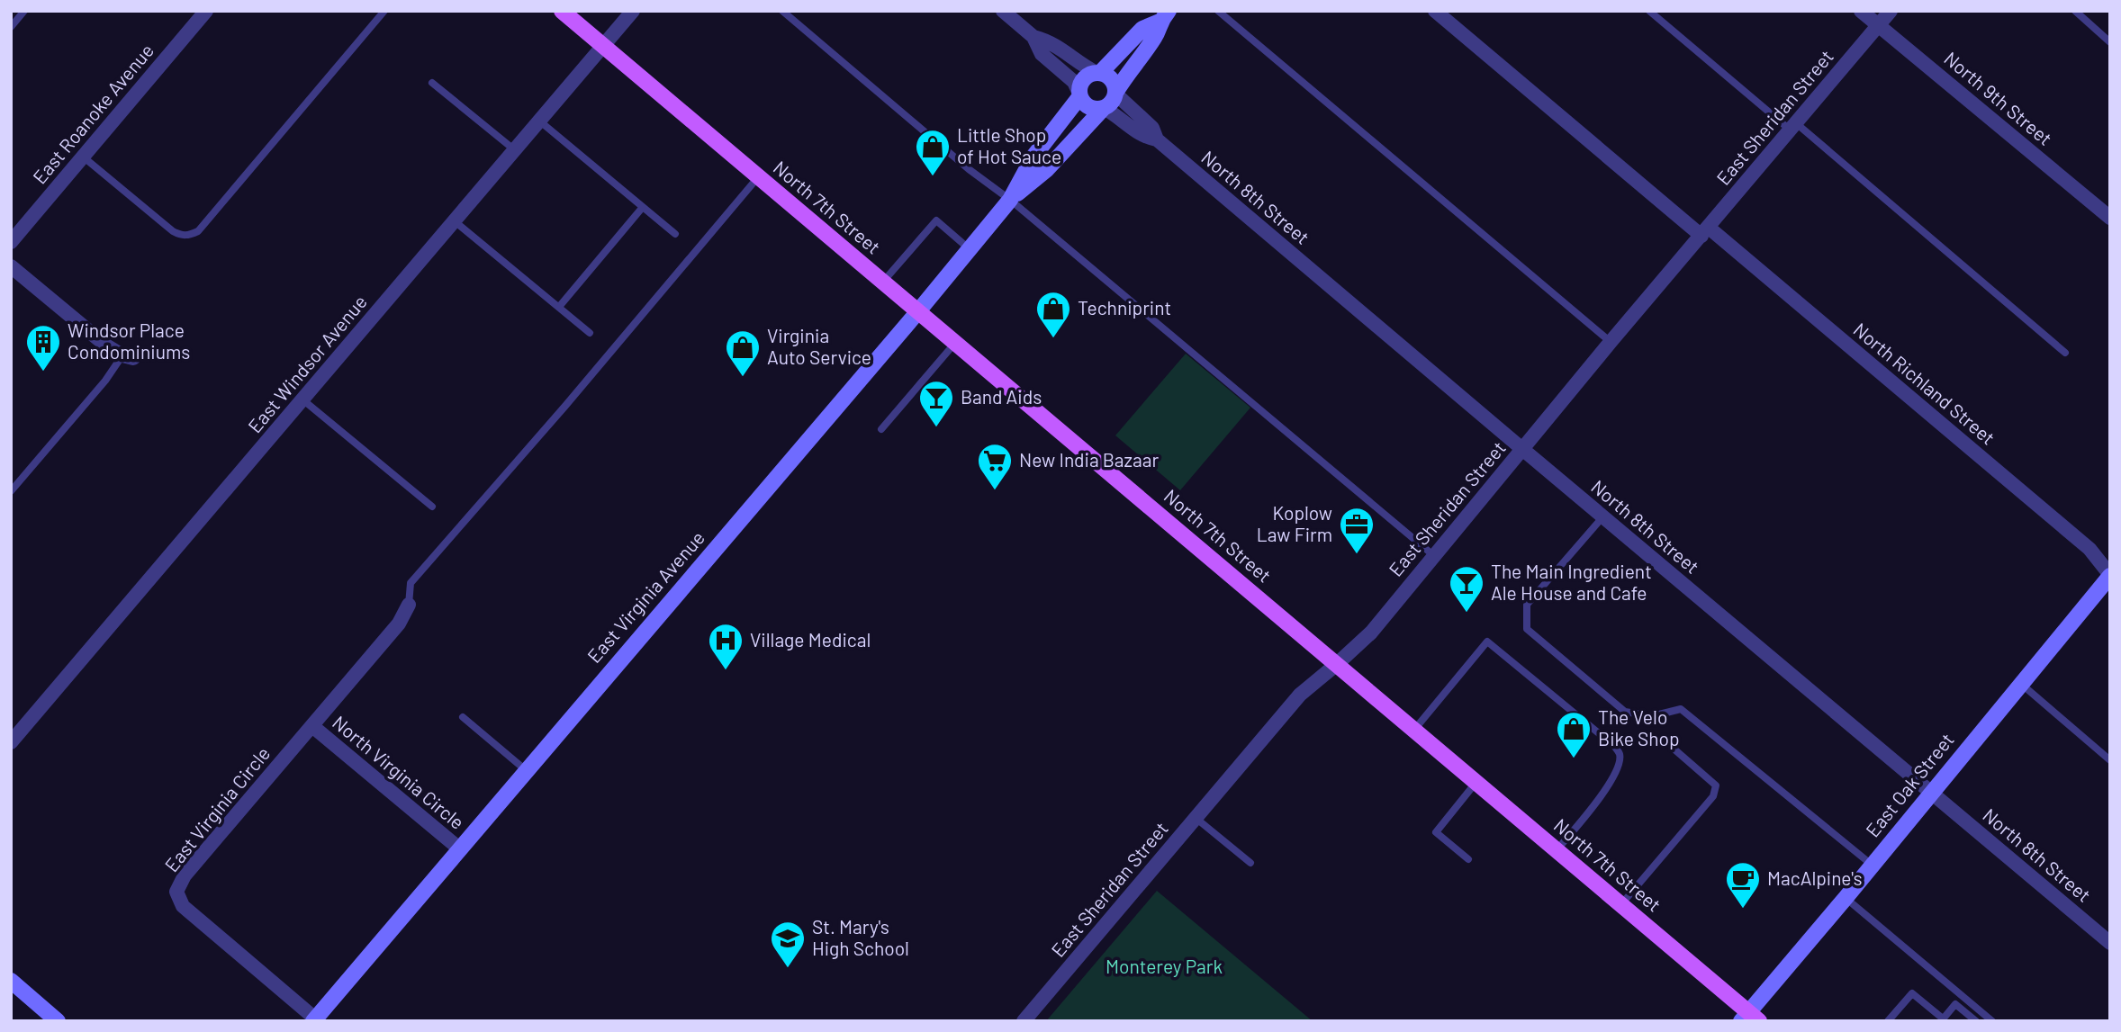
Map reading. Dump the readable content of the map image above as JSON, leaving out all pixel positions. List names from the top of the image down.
{
  "streets": {
    "main road": ["North 7th Street"],
    "street": [
      "North 9th Street",
      "East Roanoke Avenue",
      "East Sheridan Street",
      "North 8th Street",
      "East Windsor Avenue",
      "North Richland Street",
      "East Virginia Avenue",
      "North Virginia Circle",
      "East Oak Street",
      "East Virginia Circle"
    ]
  },
  "crossings": [
    ["North 9th Street", "East Sheridan Street"],
    ["East Sheridan Street", "North 8th Street"],
    ["East Sheridan Street", "North 7th Street"],
    ["East Sheridan Street", "North Richland Street"],
    ["North 8th Street", "East Virginia Avenue"],
    ["North 8th Street", "East Oak Street"],
    ["North 7th Street", "East Windsor Avenue"],
    ["North 7th Street", "East Virginia Avenue"],
    ["North 7th Street", "East Oak Street"],
    ["North Richland Street", "East Oak Street"],
    ["East Virginia Avenue", "North Virginia Circle"],
    ["East Virginia Avenue", "East Virginia Circle"],
    ["North Virginia Circle", "East Virginia Circle"]
  ],
  "parks": ["Monterey Park"],
  "places": {
    "shop": [
      "Little Shop of Hot Sauce",
      "Techniprint",
      "Virginia Auto Service",
      "The Velo Bike Shop"
    ],
    "building": ["Windsor Place Condominiums"],
    "bar": ["Band Aids", "The Main Ingredient Ale House and Cafe"],
    "supermarket": ["New India Bazaar"],
    "office": ["Koplow Law Firm"],
    "hospital": ["Village Medical"],
    "cafe": ["MacAlpine's"],
    "school or university": ["St. Mary's High School"]
  }
}
